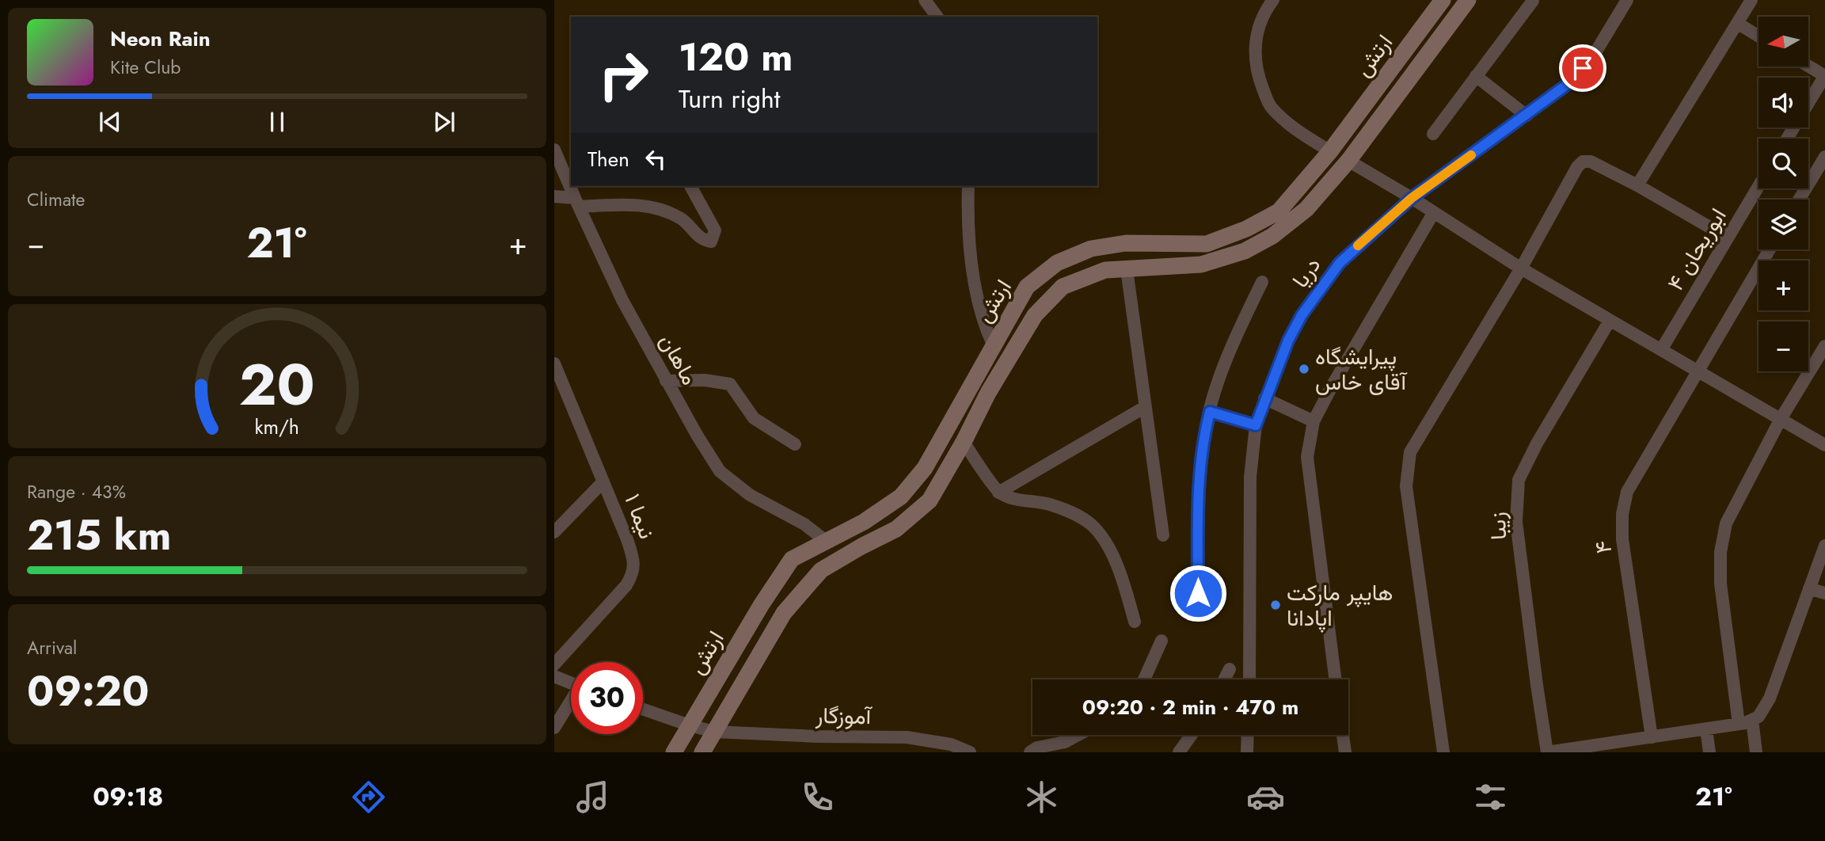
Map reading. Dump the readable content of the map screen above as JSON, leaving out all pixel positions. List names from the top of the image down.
{
  "streets": {
    "main road": ["ارتش"],
    "street": [
      "ابوریحان ۴",
      "دریا",
      "ماهان",
      "نیما ۱",
      "زیبا",
      "۴",
      "آموزگار"
    ]
  },
  "crossings": [
    ["ارتش", "ماهان"],
    ["ارتش", "آموزگار"]
  ],
  "places": ["پیرایشگاه آقای خاس", "هایپر مارکت اپادانا"],
  "north": "left",
  "page": {
    "map_buttons": ["+", "−"],
    "turn": ["120 m", "Turn right"],
    "song": ["Neon Rain", "Kite Club"],
    "then": "Then",
    "tile": [
      "Climate",
      ["Range · 43%", "215 km"],
      ["Arrival", "09:20"]
    ],
    "heat": ["−", "21°", "+"],
    "limit": "30",
    "trip": "09:20 · 2 min · 470 m",
    "tabs": ["09:18", "21°"],
    "gauge": ["20", "km/h"]
  }
}
